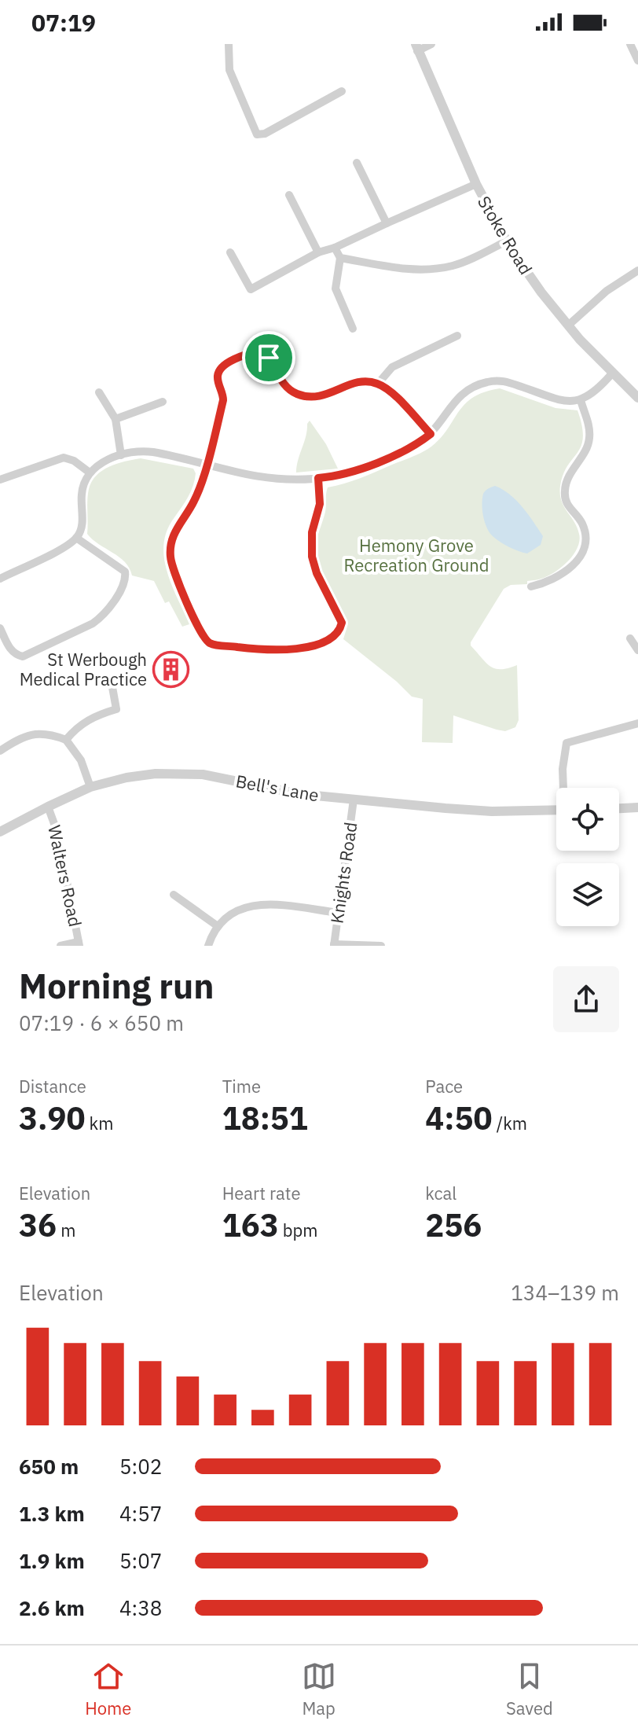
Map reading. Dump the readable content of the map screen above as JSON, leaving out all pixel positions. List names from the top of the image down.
{
  "streets": {
    "street": [
      "Stoke Road",
      "Bell's Lane",
      "Knights Road",
      "Walters Road"
    ]
  },
  "crossings": [
    ["Bell's Lane", "Knights Road"],
    ["Bell's Lane", "Walters Road"]
  ],
  "parks": ["Hemony Grove Recreation Ground"],
  "places": {
    "building": ["St Werbough Medical Practice"]
  },
  "page": {
    "status": "07:19",
    "heading": ["Morning run", "07:19 · 6 × 650 m"],
    "stats": [
      ["Distance", "3.90 km"],
      ["Time", "18:51"],
      ["Pace", "4:50 /km"],
      ["Elevation", "36 m"],
      ["Heart rate", "163 bpm"],
      ["kcal", "256"]
    ],
    "chart": ["Elevation", "134–139 m"],
    "list": [
      {
        "name": "650 m",
        "note": "5:02"
      },
      {
        "name": "1.3 km",
        "note": "4:57"
      },
      {
        "name": "1.9 km",
        "note": "5:07"
      },
      {
        "name": "2.6 km",
        "note": "4:38"
      }
    ],
    "tabs": ["Home", "Map", "Saved"]
  }
}
